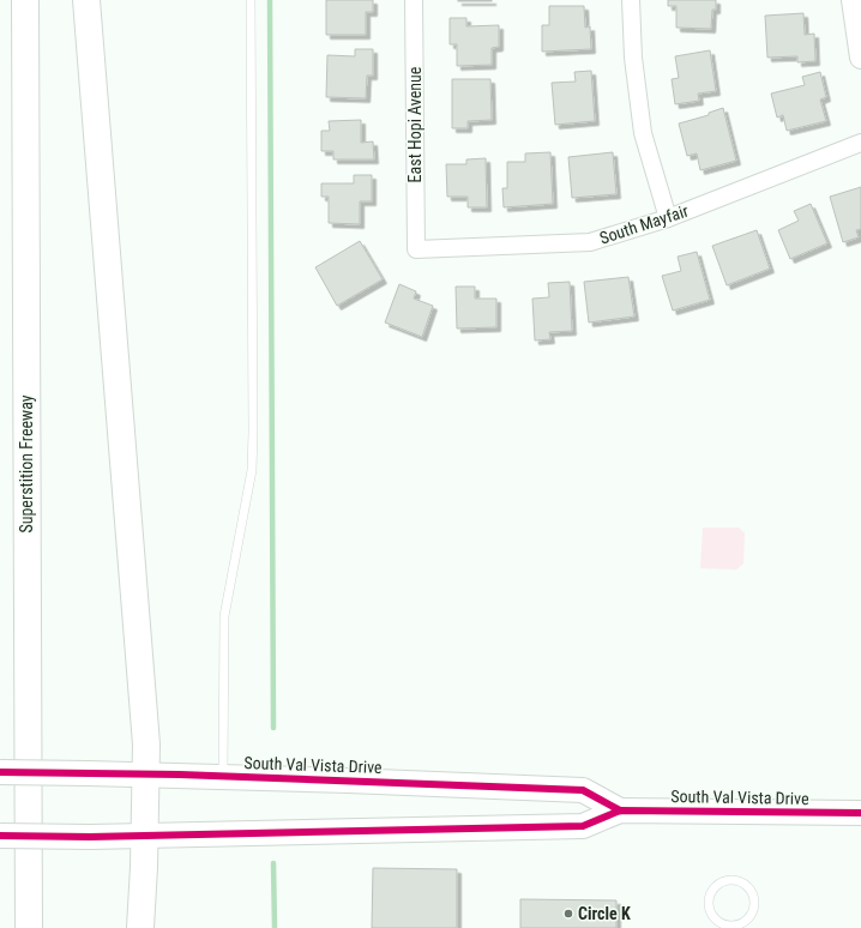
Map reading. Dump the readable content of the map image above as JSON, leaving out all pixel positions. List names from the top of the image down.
{
  "streets": {
    "highway": ["Superstition Freeway"],
    "main road": ["South Val Vista Drive"],
    "street": ["East Hopi Avenue", "South Mayfair"]
  },
  "crossings": [
    ["East Hopi Avenue", "South Mayfair"]
  ],
  "places": ["Circle K"]
}
